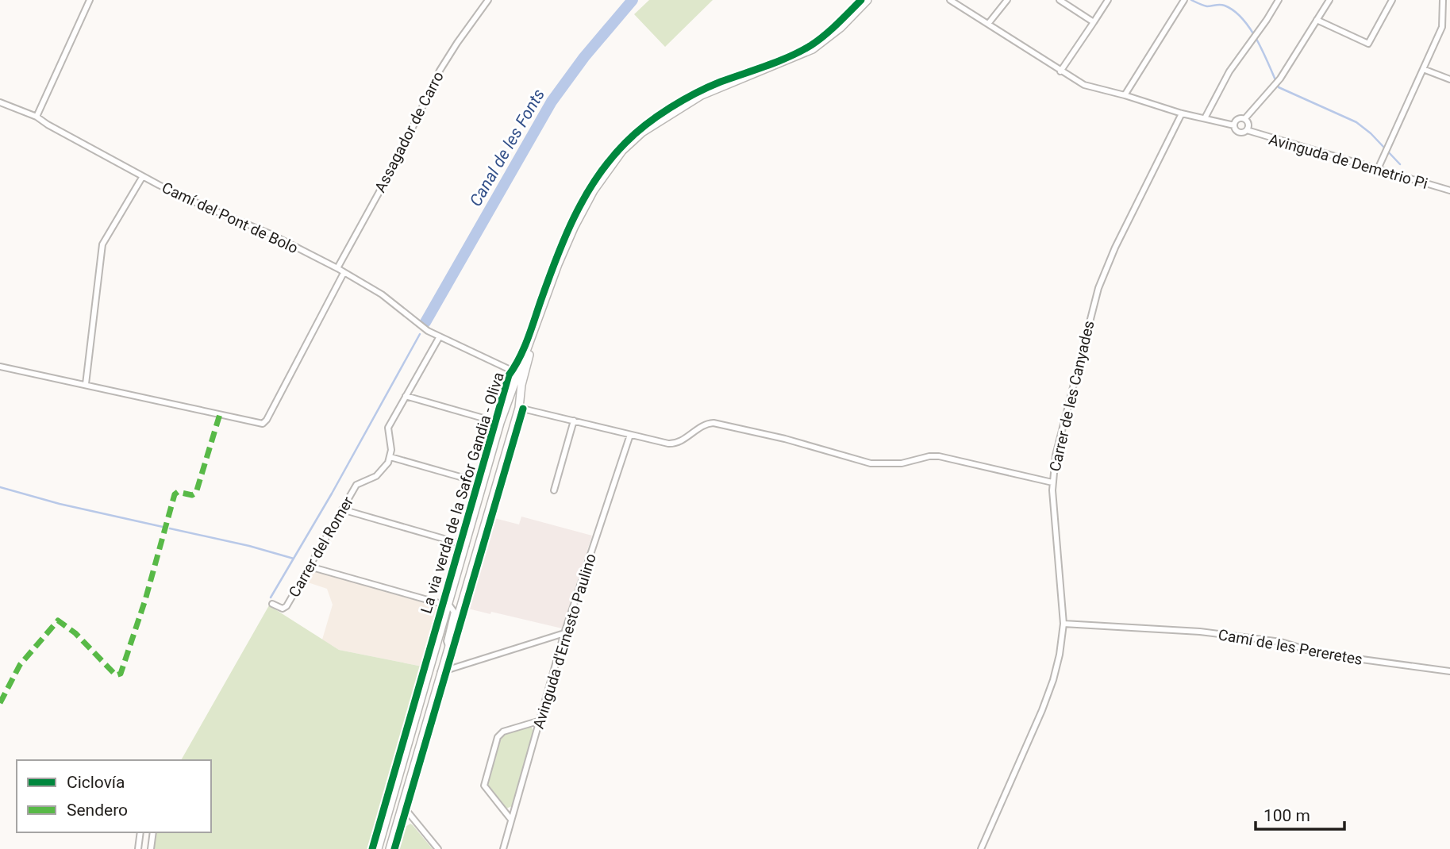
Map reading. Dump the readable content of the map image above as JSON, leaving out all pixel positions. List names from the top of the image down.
{
  "streets": {
    "street": [
      "Assagador de Carro",
      "Avinguda de Demetrio Pi",
      "Camí del Pont de Bolo",
      "Carrer de les Canyades",
      "Carrer del Romer",
      "Avinguda d'Ernesto Paulino",
      "Camí de les Pereretes"
    ],
    "cycle path": ["La via verda de la Safor Gandia - Oliva"]
  },
  "crossings": [
    ["Assagador de Carro", "Camí del Pont de Bolo"],
    ["Carrer de les Canyades", "Camí de les Pereretes"]
  ],
  "water": ["Canal de les Fonts"],
  "legend": ["Ciclovía", "Sendero"],
  "scale_bar": "100 m"
}
